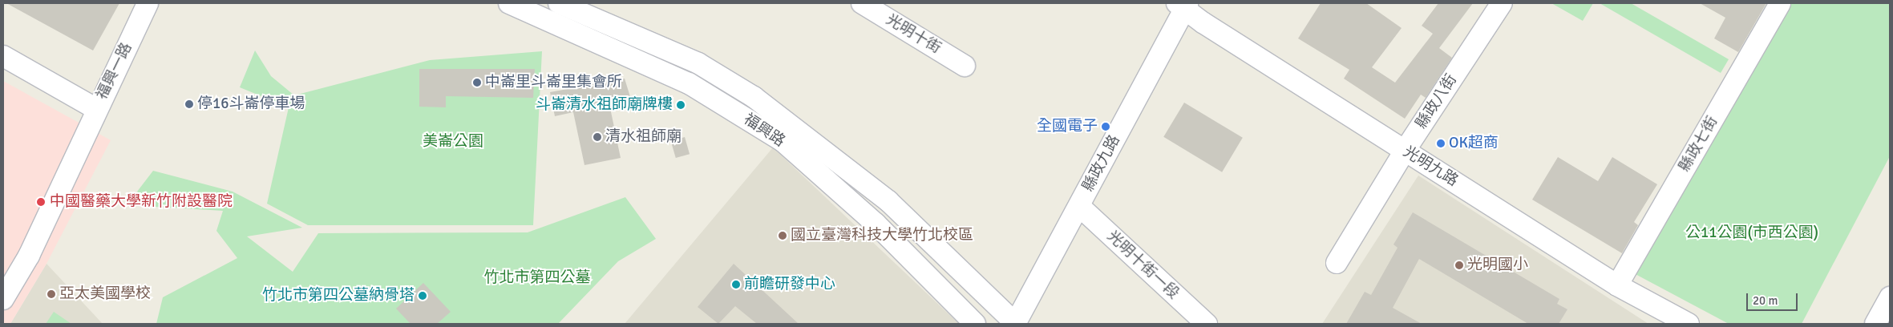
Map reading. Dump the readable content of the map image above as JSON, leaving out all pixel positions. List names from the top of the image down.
{
  "streets": {
    "street": [
      "光明十街",
      "福興一路",
      "縣政八街",
      "福興路",
      "縣政七街",
      "縣政九路",
      "光明九路",
      "光明十街一段"
    ]
  },
  "crossings": [
    ["縣政八街", "光明九路"],
    ["福興路", "縣政九路"],
    ["縣政七街", "光明九路"],
    ["縣政九路", "光明九路"],
    ["縣政九路", "光明十街一段"]
  ],
  "parks": ["美崙公園", "公11公園(市西公園)", "竹北市第四公墓"],
  "places": [
    "中崙里斗崙里集會所",
    "停16斗崙停車場",
    "斗崙清水祖師廟牌樓",
    "全國電子",
    "清水祖師廟",
    "OK超商",
    "中國醫藥大學新竹附設醫院",
    "國立臺灣科技大學竹北校區",
    "光明國小",
    "前瞻研發中心",
    "亞太美國學校",
    "竹北市第四公墓納骨塔"
  ],
  "scale_bar": "20 m"
}
